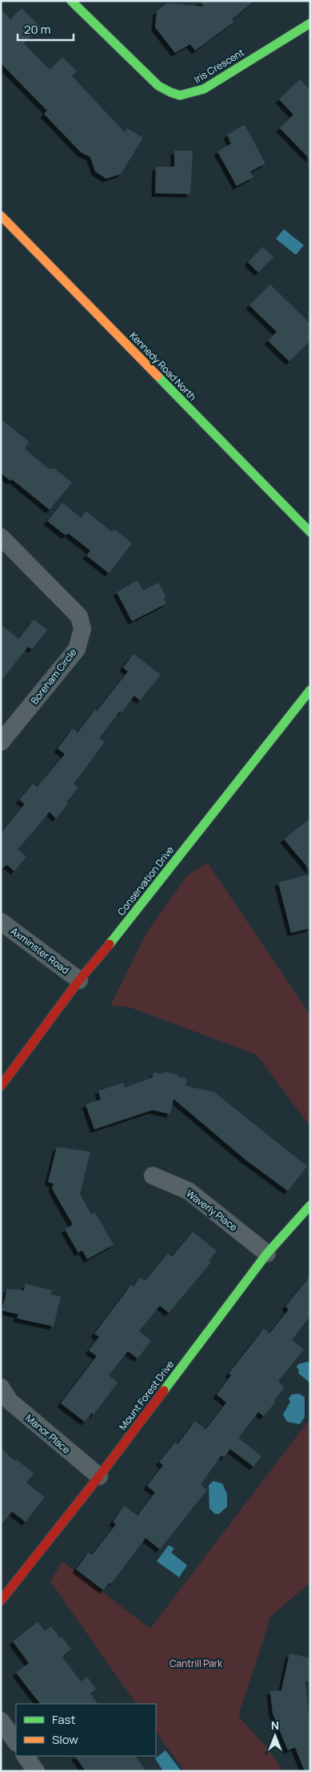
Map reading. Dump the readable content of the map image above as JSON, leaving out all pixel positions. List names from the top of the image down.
{
  "streets": {
    "street": [
      "Iris Crescent",
      "Kennedy Road North",
      "Boreham Circle",
      "Conservation Drive",
      "Axminster Road",
      "Waverly Place",
      "Mount Forest Drive",
      "Manor Place"
    ]
  },
  "crossings": [
    ["Conservation Drive", "Axminster Road"],
    ["Waverly Place", "Mount Forest Drive"],
    ["Mount Forest Drive", "Manor Place"]
  ],
  "parks": ["Cantrill Park"],
  "legend": ["Fast", "Slow"],
  "scale_bar": "20 m",
  "north": "top"
}
